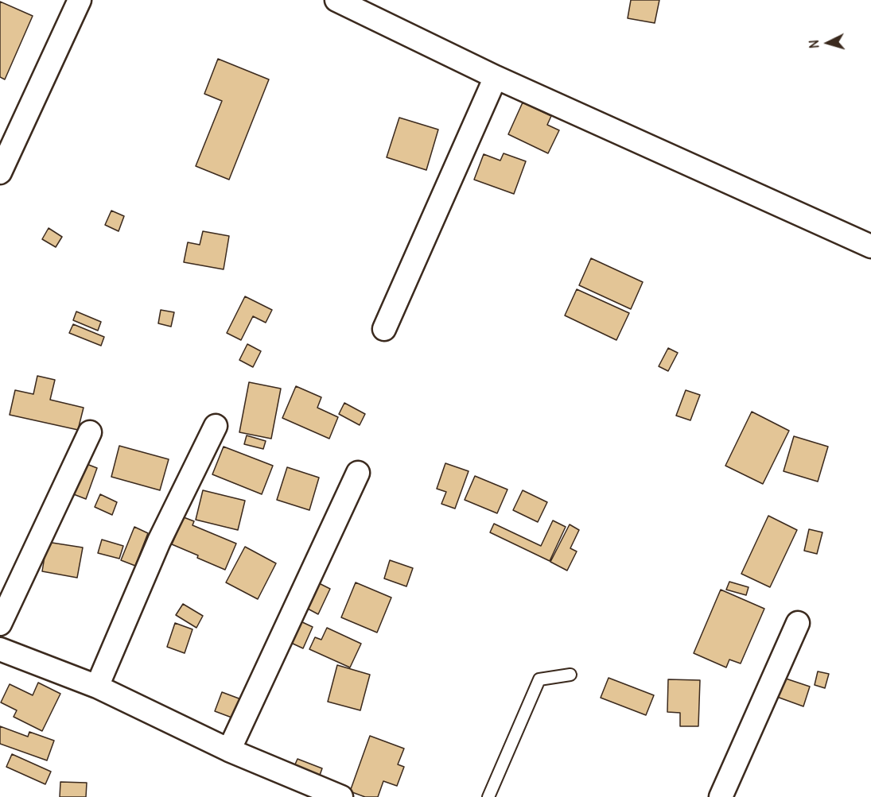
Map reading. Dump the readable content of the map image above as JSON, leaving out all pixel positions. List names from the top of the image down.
{
  "north": "left"
}
